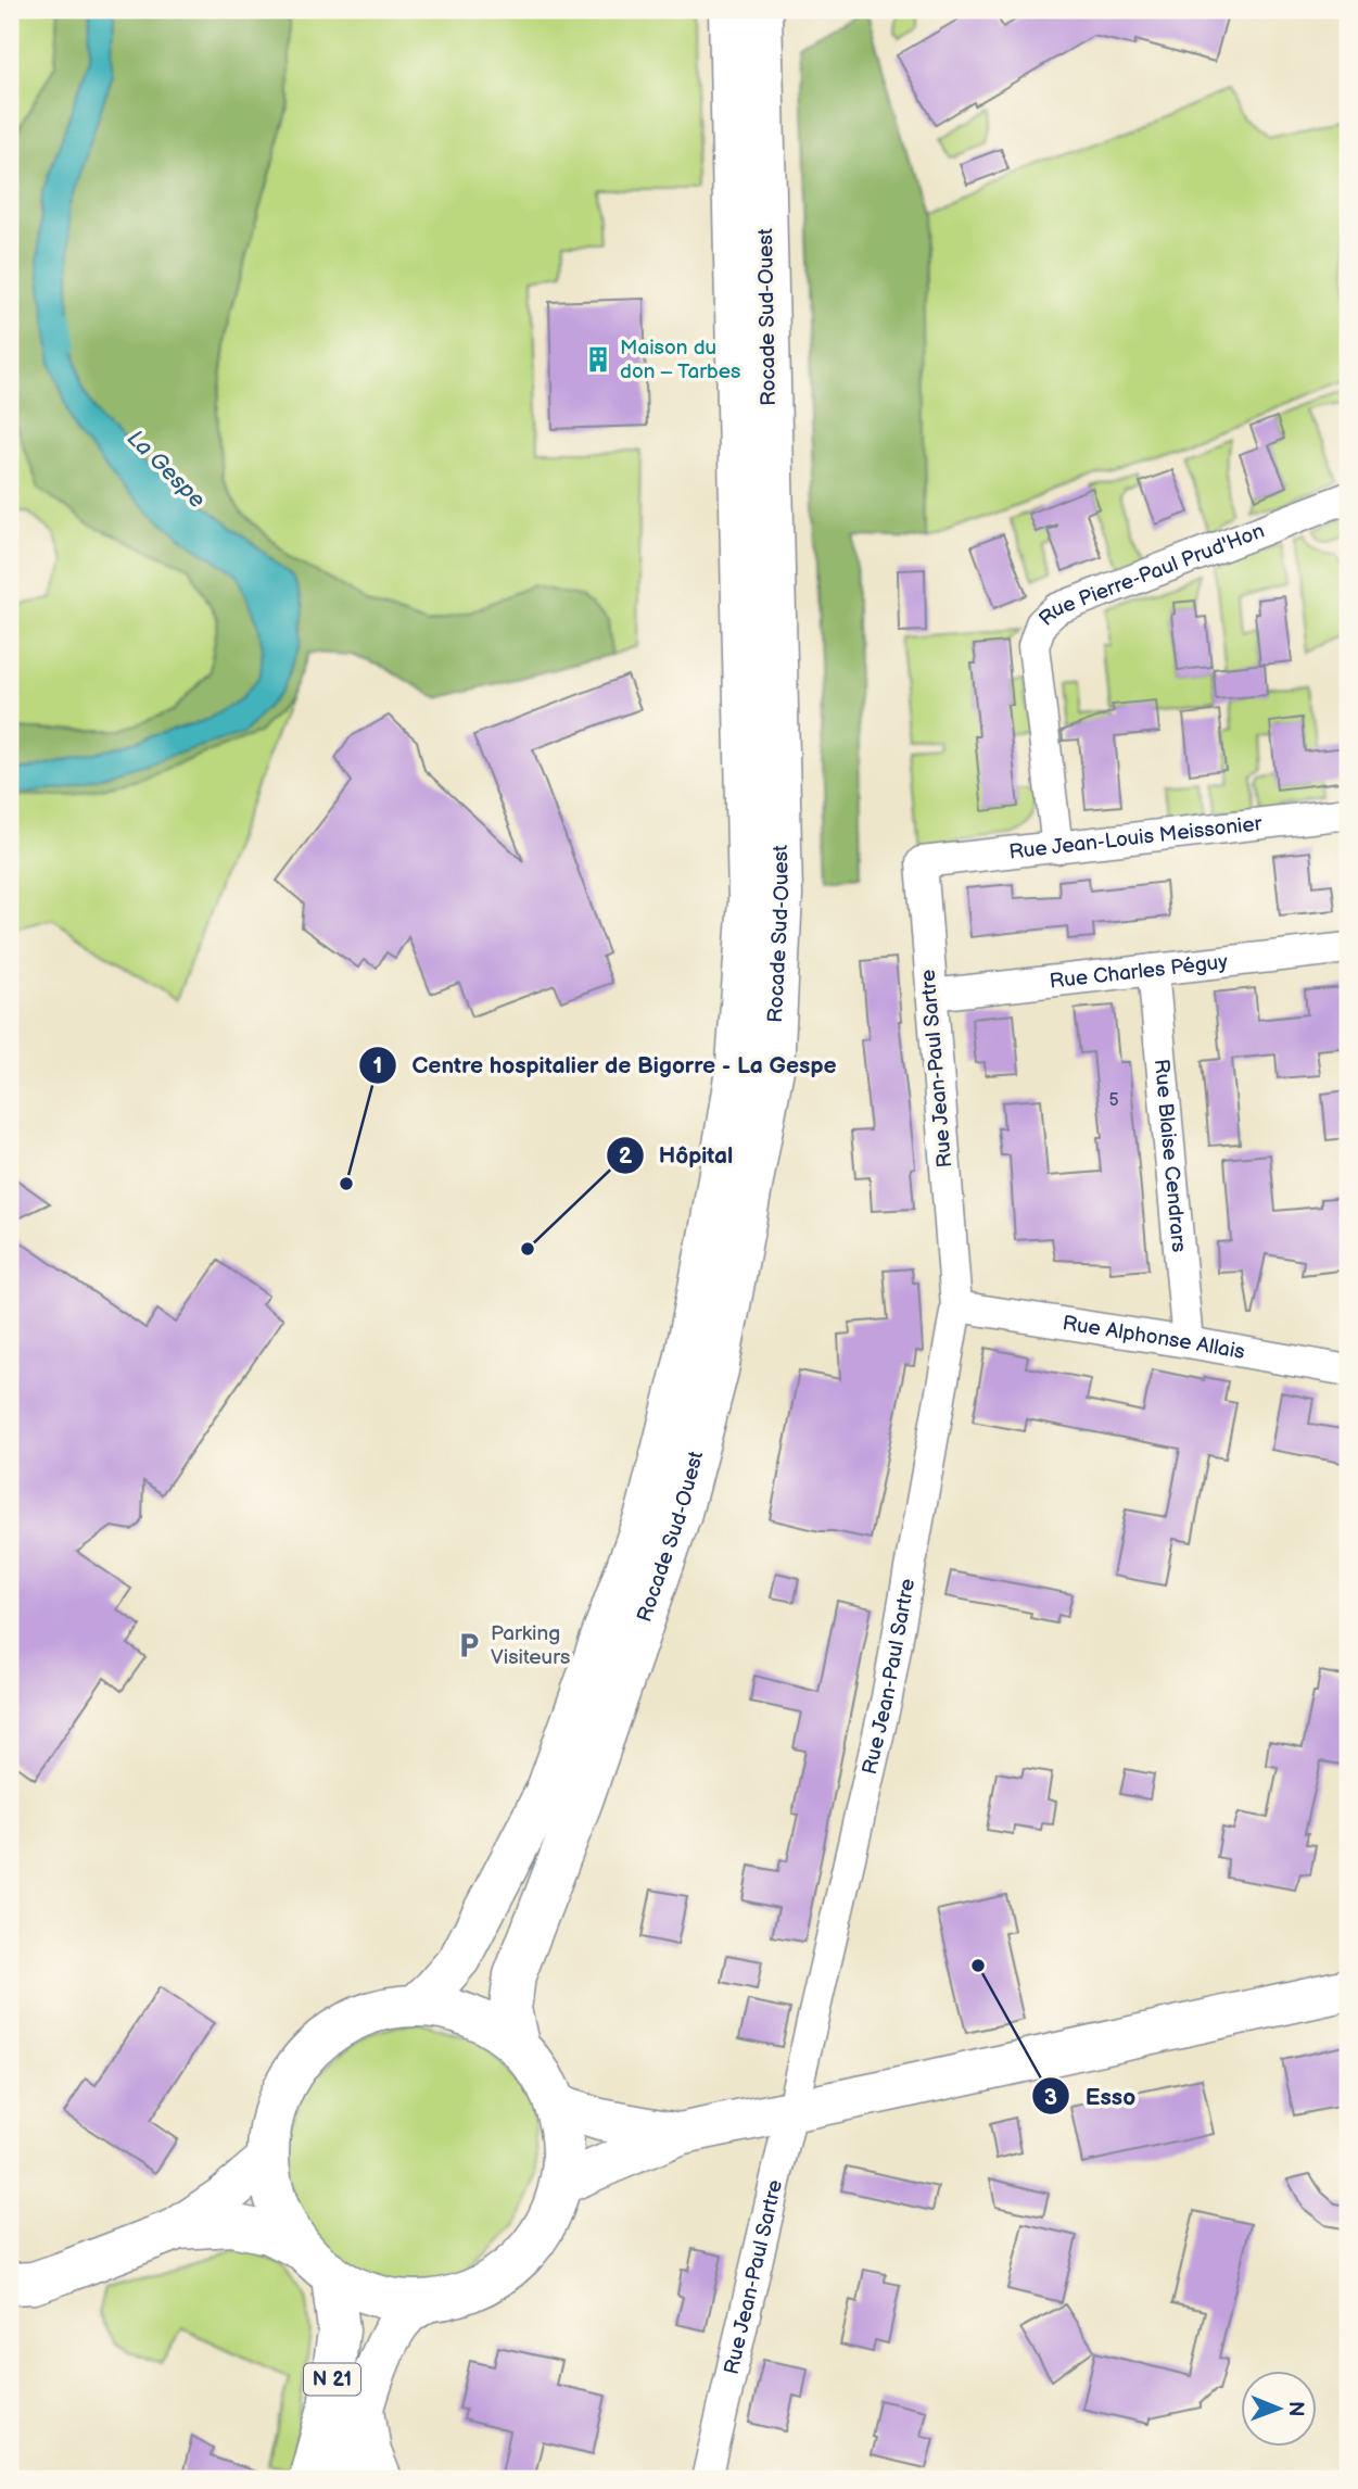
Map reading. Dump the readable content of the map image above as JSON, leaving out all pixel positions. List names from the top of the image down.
{
  "streets": {
    "main road": ["Rocade Sud-Ouest", "N 21"],
    "street": [
      "Rue Pierre-Paul Prud'Hon",
      "Rue Jean-Louis Meissonier",
      "Rue Charles Péguy",
      "Rue Jean-Paul Sartre",
      "Rue Blaise Cendrars",
      "Rue Alphonse Allais"
    ]
  },
  "crossings": [
    ["Rue Pierre-Paul Prud'Hon", "Rue Jean-Louis Meissonier"],
    ["Rue Jean-Louis Meissonier", "Rue Jean-Paul Sartre"],
    ["Rue Charles Péguy", "Rue Jean-Paul Sartre"],
    ["Rue Charles Péguy", "Rue Blaise Cendrars"],
    ["Rue Jean-Paul Sartre", "Rue Alphonse Allais"],
    ["Rue Blaise Cendrars", "Rue Alphonse Allais"]
  ],
  "water": ["La Gespe"],
  "places": {
    "building": ["Maison du don – Tarbes"],
    "other": ["Centre hospitalier de Bigorre - La Gespe", "Hôpital", "Esso"],
    "parking": ["Parking Visiteurs"]
  },
  "house_numbers": ["5"],
  "north": "right"
}
